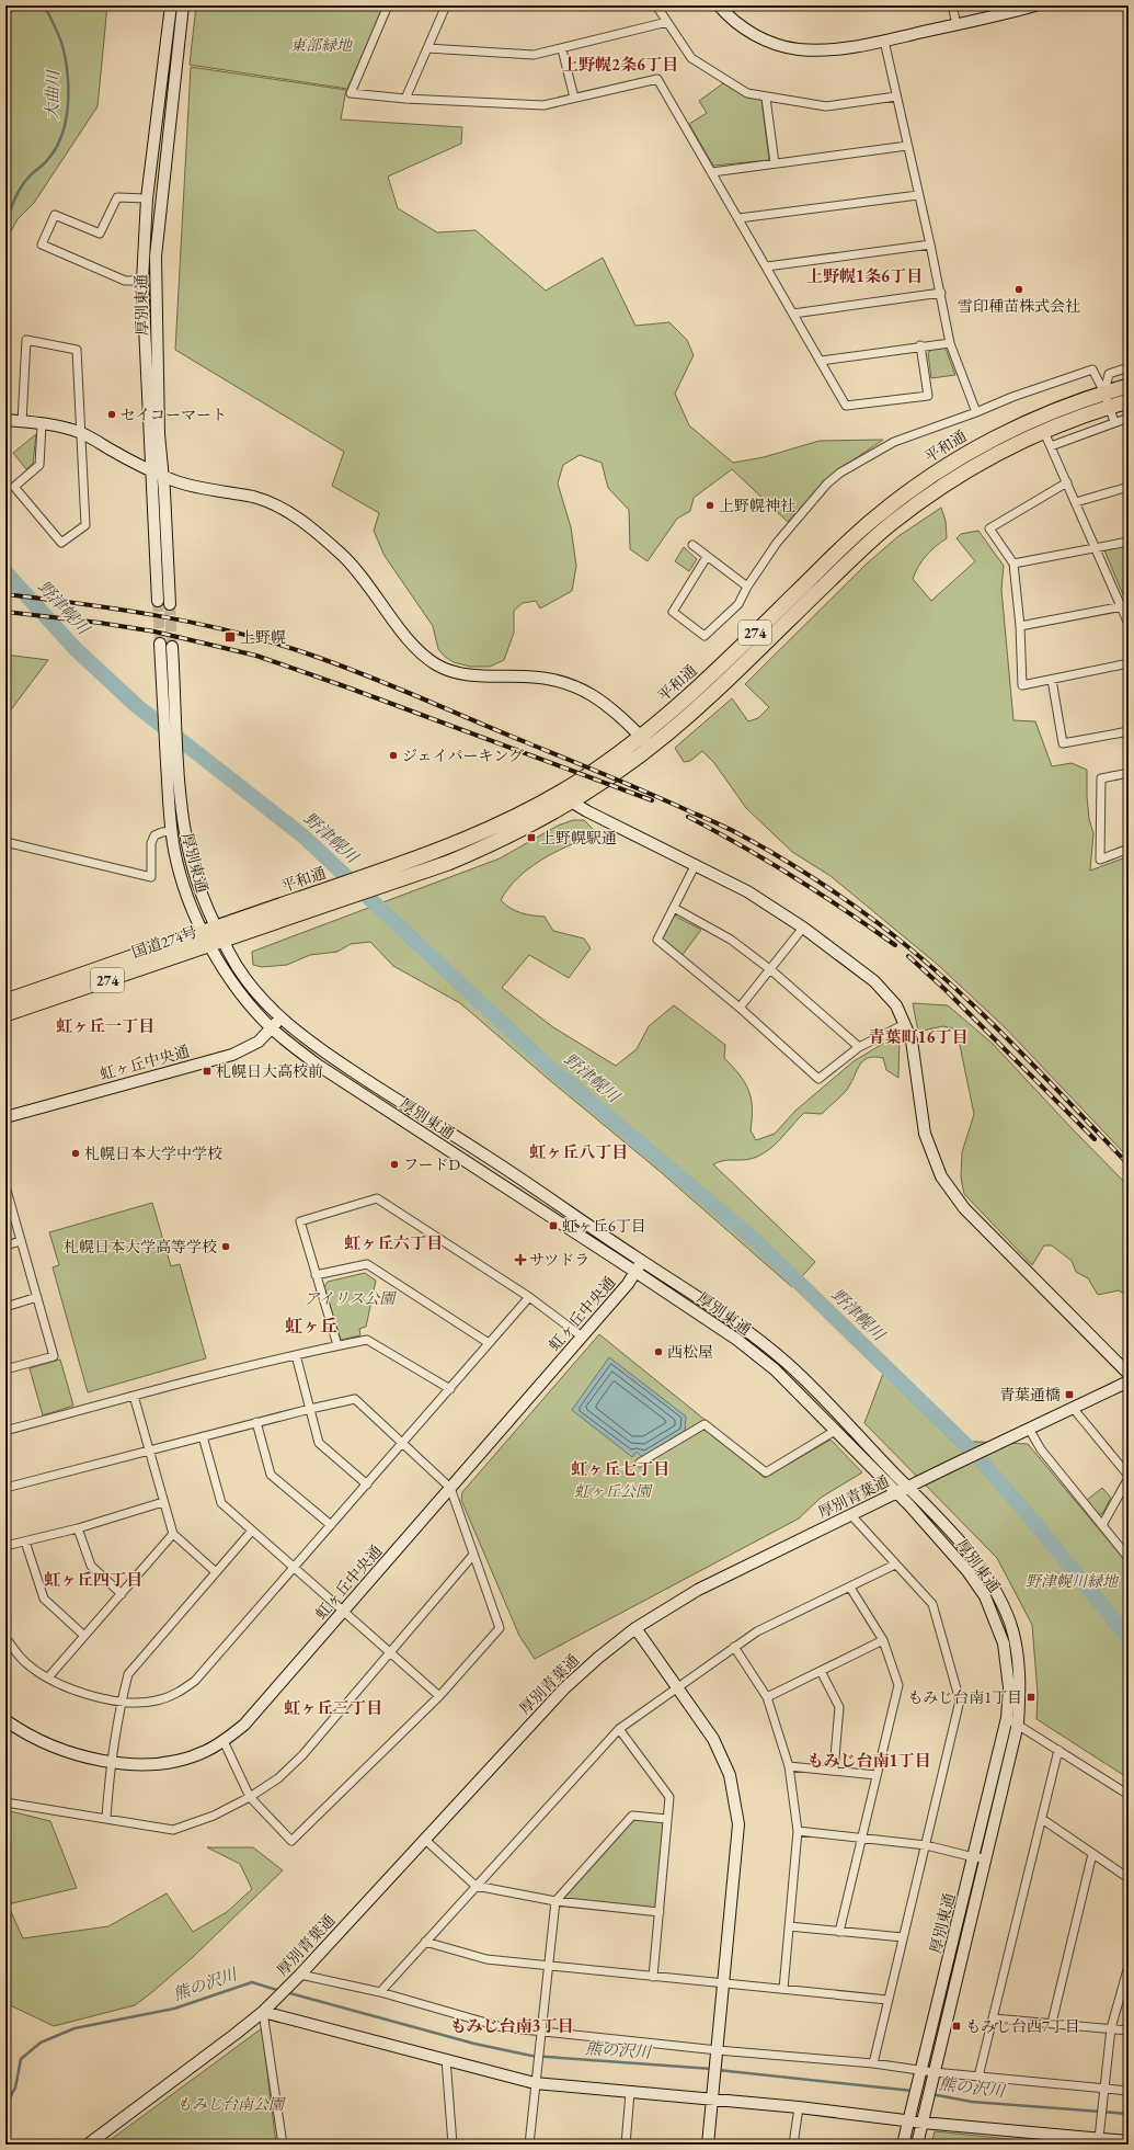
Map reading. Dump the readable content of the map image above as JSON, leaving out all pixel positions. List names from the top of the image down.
{
  "streets": {
    "highway": ["平和通", "274", "国道274号"],
    "street": ["厚別東通", "虹ヶ丘中央通", "厚別青葉通"]
  },
  "crossings": [
    ["厚別東通", "平和通"],
    ["厚別東通", "国道274号"],
    ["厚別東通", "虹ヶ丘中央通"],
    ["厚別東通", "厚別青葉通"],
    ["平和通", "国道274号"]
  ],
  "districts": [
    "上野幌2条6丁目",
    "上野幌1条6丁目",
    "虹ヶ丘一丁目",
    "青葉町16丁目",
    "虹ヶ丘八丁目",
    "虹ヶ丘六丁目",
    "虹ヶ丘",
    "虹ヶ丘七丁目",
    "虹ヶ丘四丁目",
    "虹ヶ丘三丁目",
    "もみじ台南1丁目",
    "もみじ台南3丁目"
  ],
  "water": ["大曲川", "野津幌川", "熊の沢川"],
  "parks": [
    "東部緑地",
    "アイリス公園",
    "虹ヶ丘公園",
    "野津幌川緑地",
    "もみじ台南公園"
  ],
  "places": {
    "other": [
      "雪印種苗株式会社",
      "セイコーマート",
      "上野幌神社",
      "ジェイパーキング",
      "札幌日本大学中学校",
      "フードD",
      "札幌日本大学高等学校",
      "西松屋"
    ],
    "transit": [
      "上野幌",
      "上野幌駅通",
      "札幌日大高校前",
      "虹ヶ丘6丁目",
      "青葉通橋",
      "もみじ台南1丁目",
      "もみじ台西7丁目"
    ],
    "health": ["サツドラ"]
  }
}
